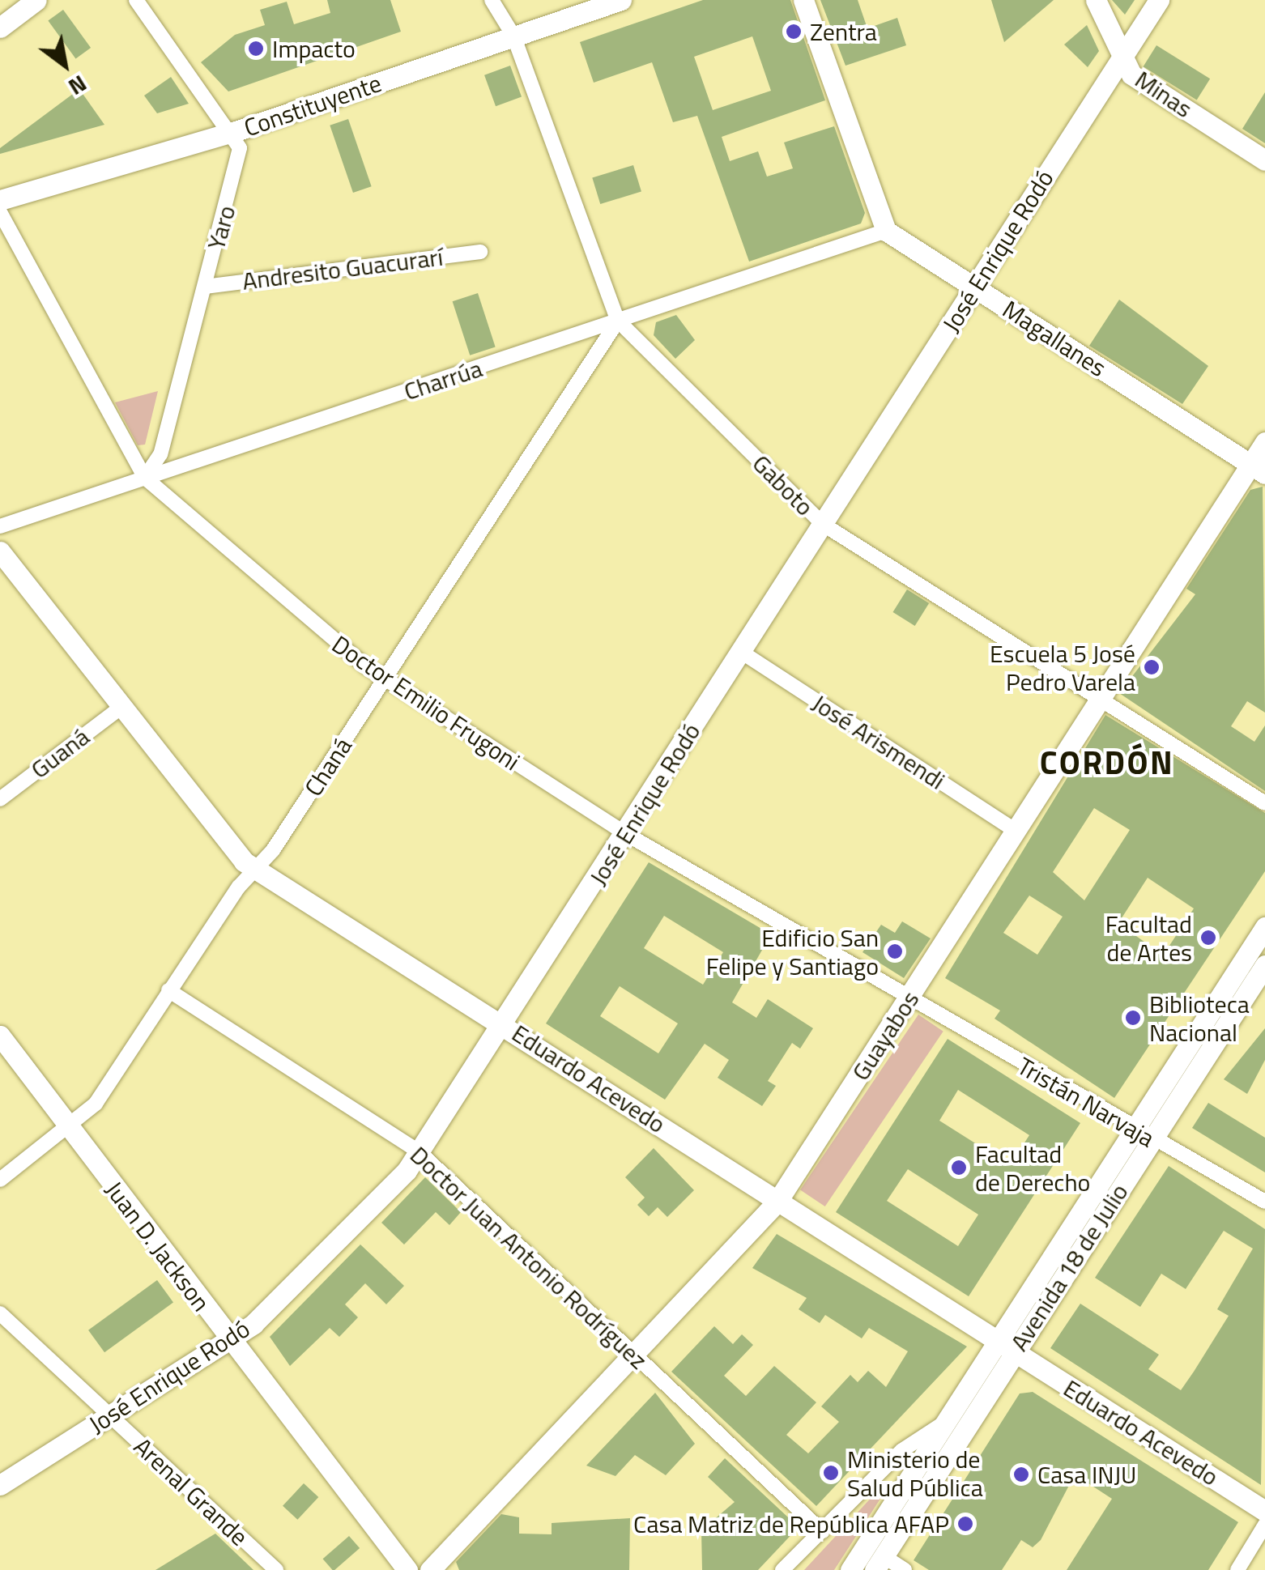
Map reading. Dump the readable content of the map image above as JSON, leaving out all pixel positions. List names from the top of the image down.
{
  "streets": {
    "street": [
      "Minas",
      "Constituyente",
      "Yaro",
      "José Enrique Rodó",
      "Andresito Guacurarí",
      "Magallanes",
      "Charrúa",
      "Gaboto",
      "Doctor Emilio Frugoni",
      "José Arismendi",
      "Guaná",
      "Chaná",
      "Guayabos",
      "Eduardo Acevedo",
      "Tristán Narvaja",
      "Juan D. Jackson",
      "Doctor Juan Antonio Rodríguez",
      "Avenida 18 de Julio",
      "Arenal Grande"
    ]
  },
  "crossings": [
    ["Minas", "José Enrique Rodó"],
    ["Constituyente", "Yaro"],
    ["Constituyente", "Gaboto"],
    ["Yaro", "Andresito Guacurarí"],
    ["Yaro", "Charrúa"],
    ["Yaro", "Doctor Emilio Frugoni"],
    ["José Enrique Rodó", "Magallanes"],
    ["José Enrique Rodó", "Gaboto"],
    ["José Enrique Rodó", "Doctor Emilio Frugoni"],
    ["José Enrique Rodó", "José Arismendi"],
    ["José Enrique Rodó", "Eduardo Acevedo"],
    ["José Enrique Rodó", "Juan D. Jackson"],
    ["José Enrique Rodó", "Doctor Juan Antonio Rodríguez"],
    ["José Enrique Rodó", "Arenal Grande"],
    ["Magallanes", "Charrúa"],
    ["Magallanes", "Guayabos"],
    ["Charrúa", "Gaboto"],
    ["Charrúa", "Doctor Emilio Frugoni"],
    ["Charrúa", "Chaná"],
    ["Gaboto", "Chaná"],
    ["Gaboto", "Guayabos"],
    ["Doctor Emilio Frugoni", "Chaná"],
    ["Doctor Emilio Frugoni", "Guayabos"],
    ["Doctor Emilio Frugoni", "Tristán Narvaja"],
    ["José Arismendi", "Guayabos"],
    ["Guaná", "Eduardo Acevedo"],
    ["Chaná", "Eduardo Acevedo"],
    ["Chaná", "Juan D. Jackson"],
    ["Chaná", "Doctor Juan Antonio Rodríguez"],
    ["Guayabos", "Eduardo Acevedo"],
    ["Guayabos", "Tristán Narvaja"],
    ["Guayabos", "Doctor Juan Antonio Rodríguez"],
    ["Eduardo Acevedo", "Avenida 18 de Julio"],
    ["Tristán Narvaja", "Avenida 18 de Julio"],
    ["Doctor Juan Antonio Rodríguez", "Avenida 18 de Julio"]
  ],
  "districts": ["CORDÓN"],
  "places": [
    "Zentra",
    "Impacto",
    "Escuela 5 José Pedro Varela",
    "Facultad de Artes",
    "Edificio San Felipe y Santiago",
    "Biblioteca Nacional",
    "Facultad de Derecho",
    "Ministerio de Salud Pública",
    "Casa INJU",
    "Casa Matriz de República AFAP"
  ],
  "north": "bottom right"
}
